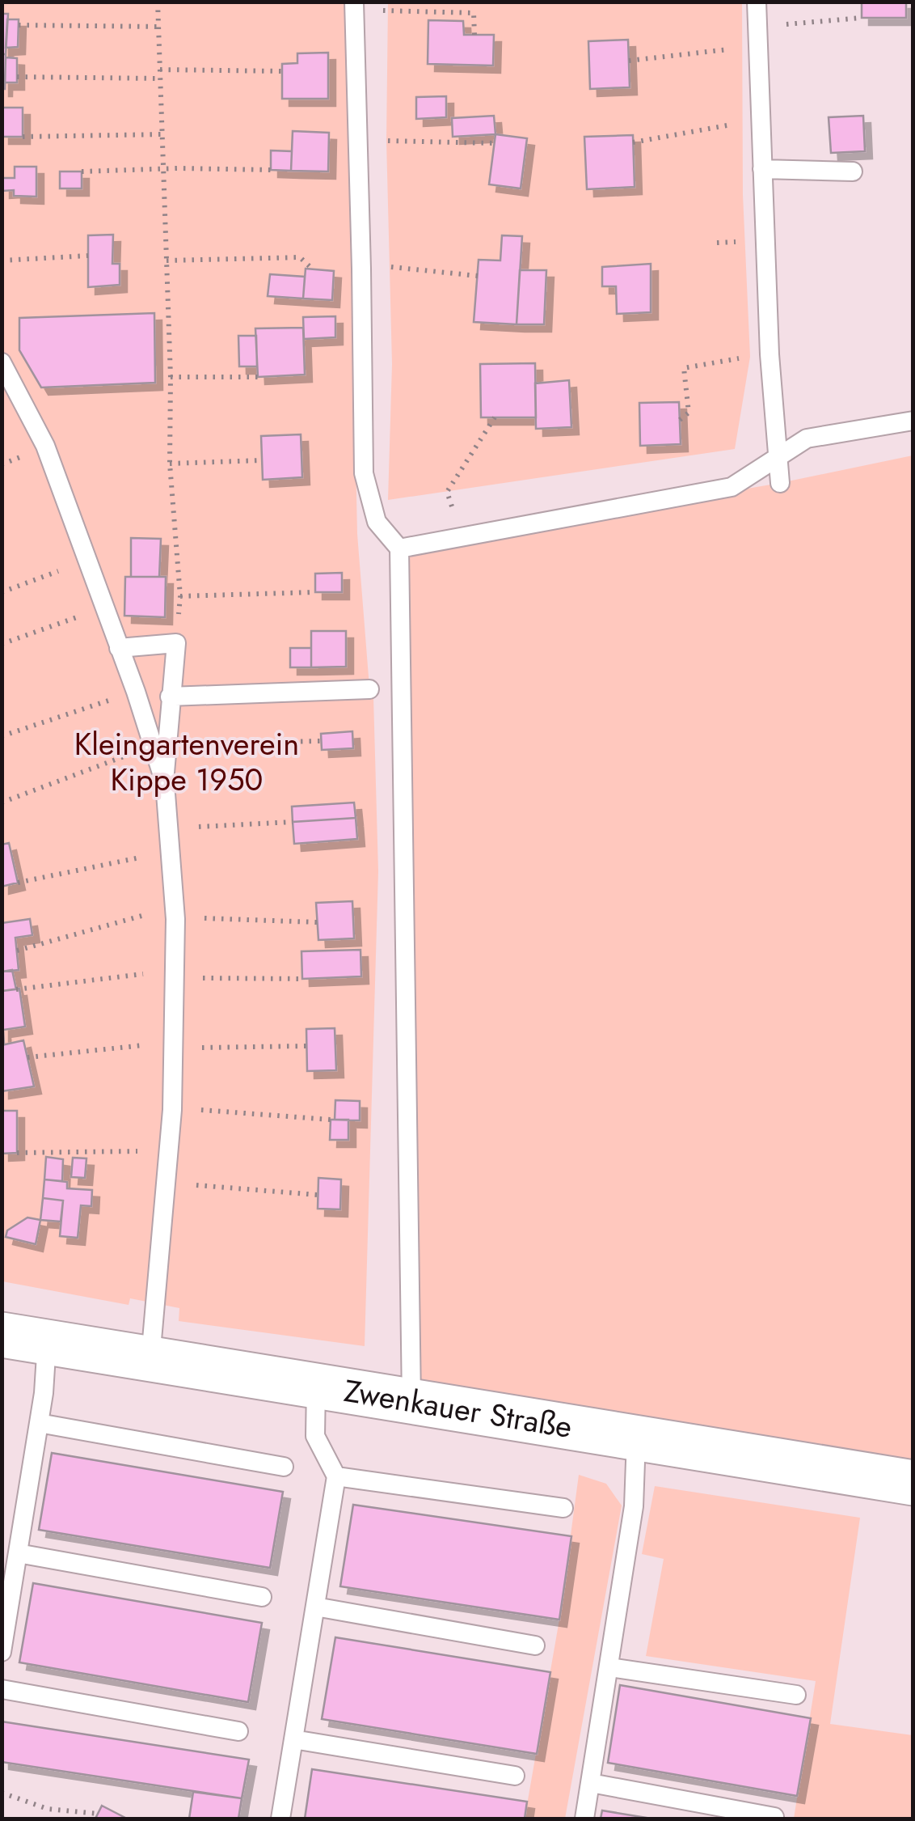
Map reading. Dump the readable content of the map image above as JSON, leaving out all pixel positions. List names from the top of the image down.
{
  "streets": {
    "main road": ["Zwenkauer Straße"]
  },
  "parks": ["Kleingartenverein Kippe 1950"]
}
